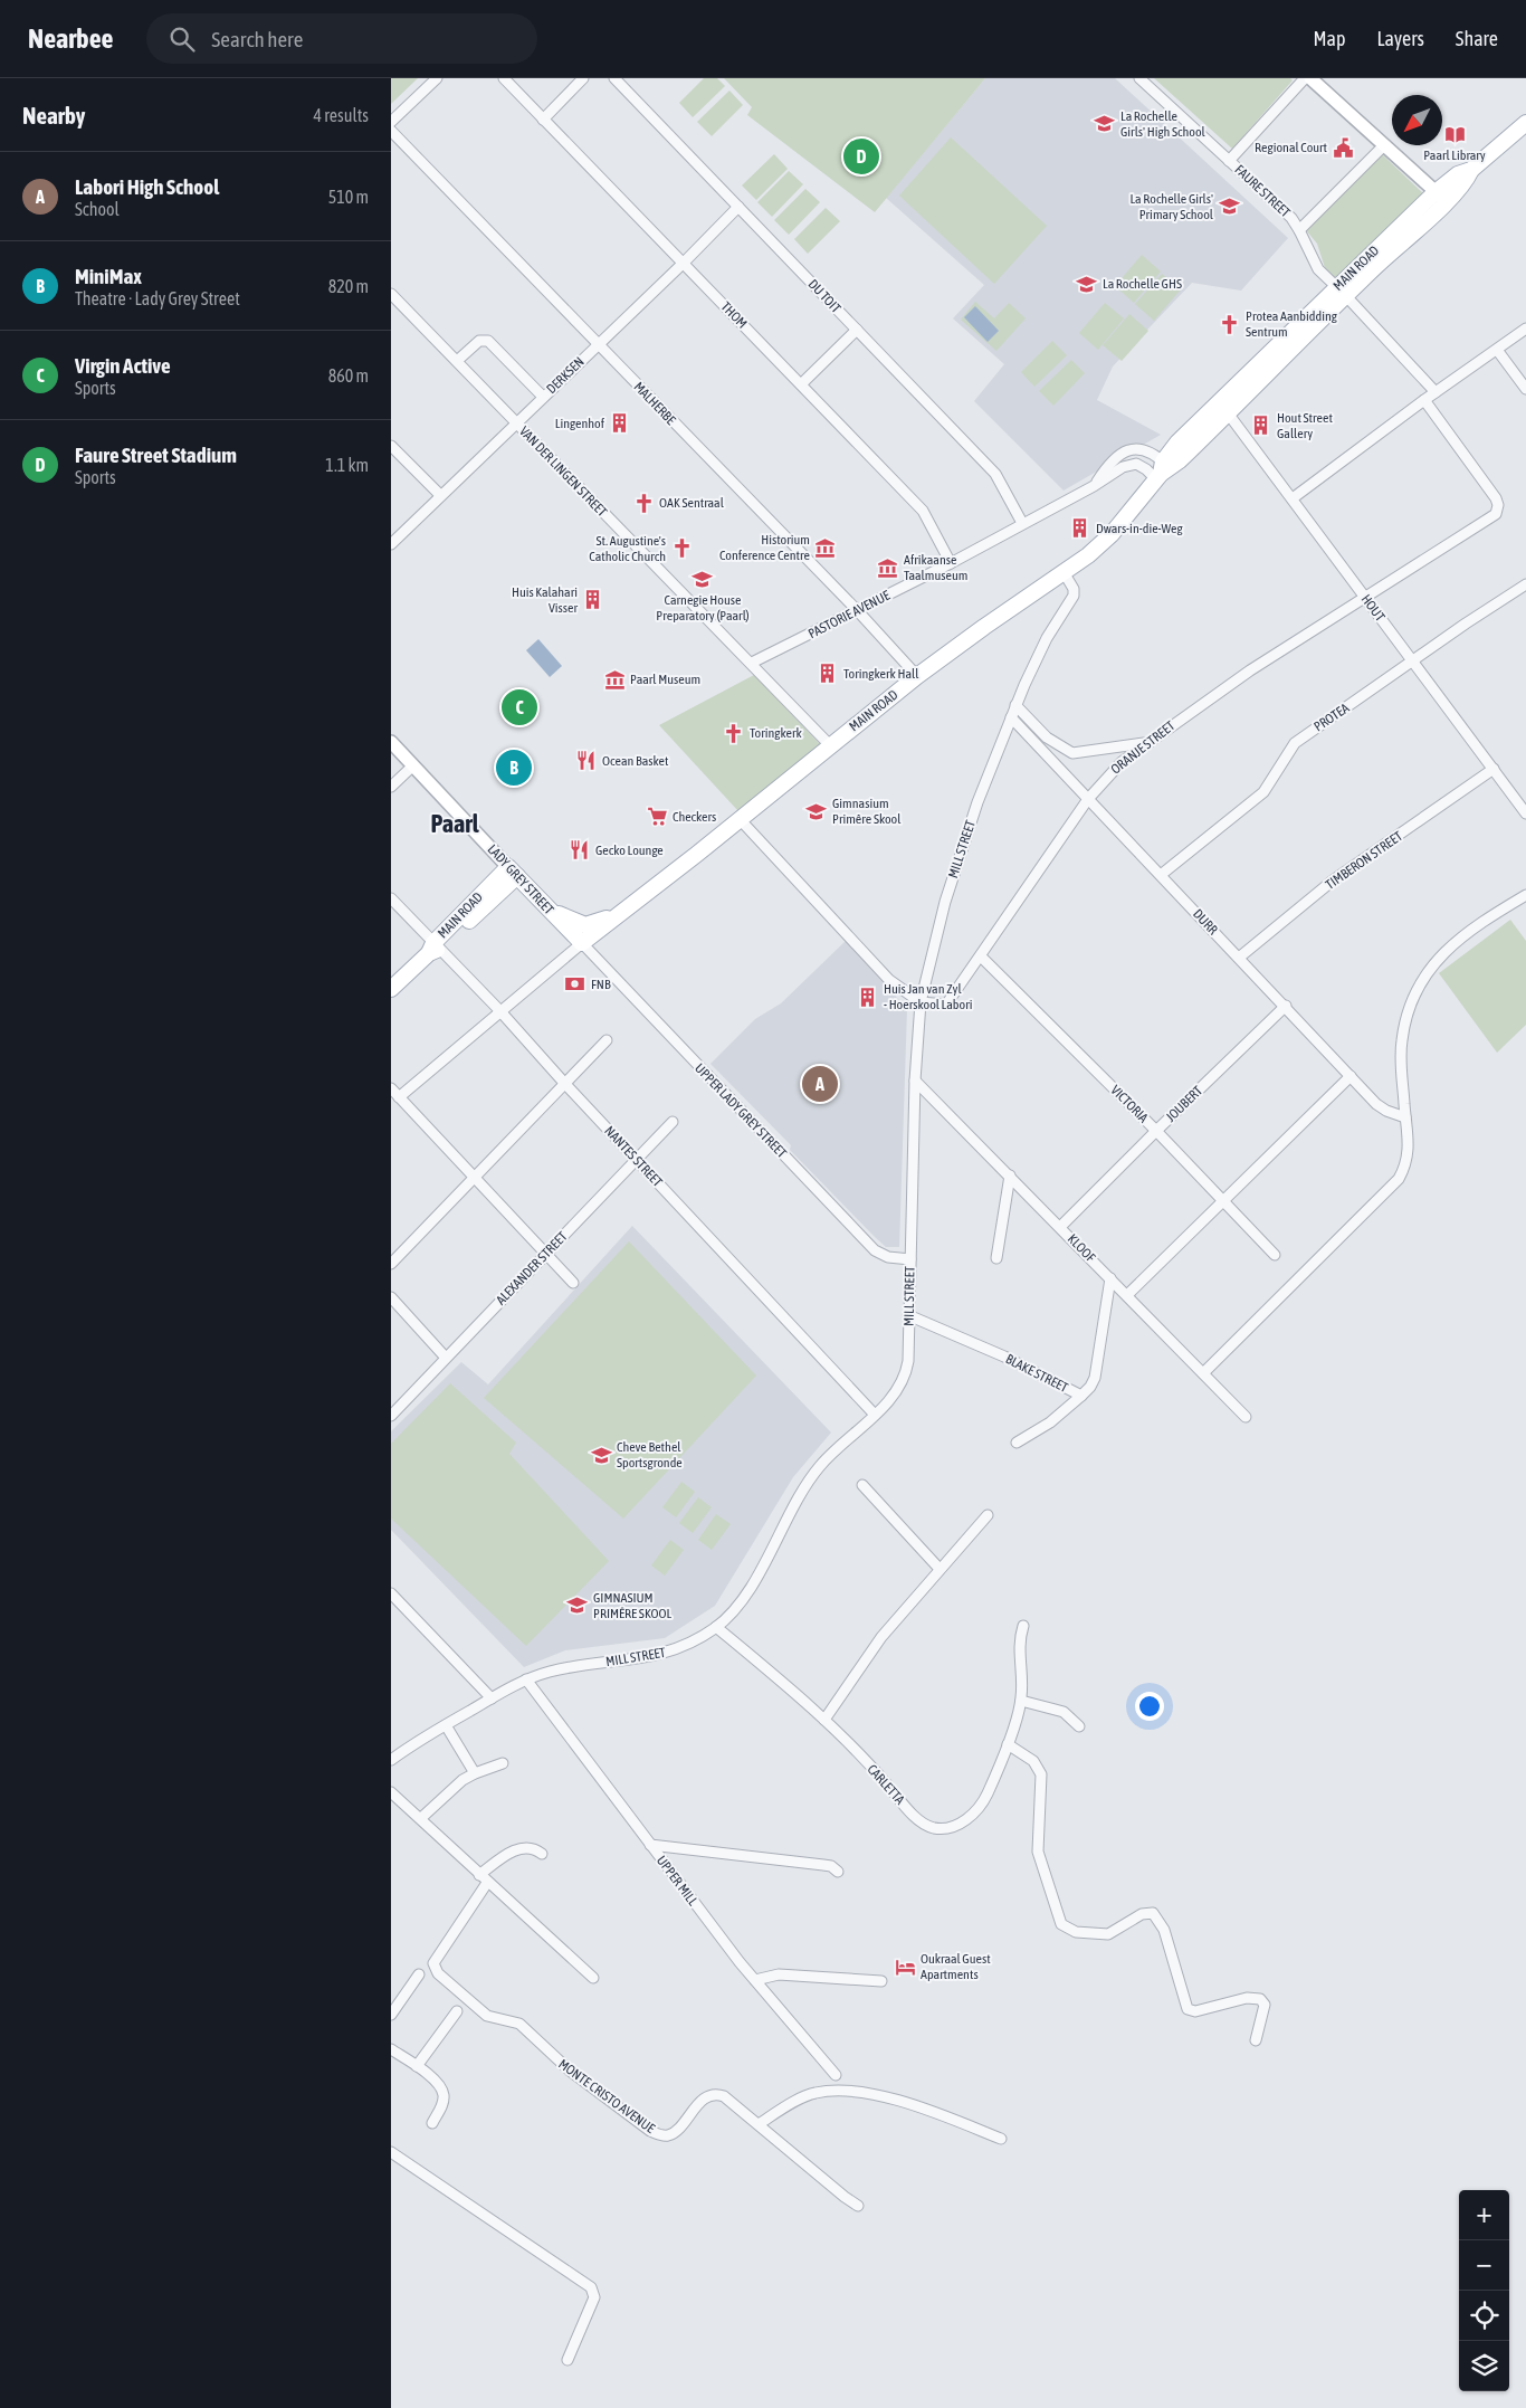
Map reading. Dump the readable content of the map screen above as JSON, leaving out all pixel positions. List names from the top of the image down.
{
  "streets": {
    "main road": ["MAIN ROAD", "LADY GREY STREET"],
    "street": [
      "FAURE STREET",
      "DU TOIT",
      "THOM",
      "DERKSEN",
      "MALHERBE",
      "VAN DER LINGEN STREET",
      "HOUT",
      "PASTORIE AVENUE",
      "PROTEA",
      "ORANJE STREET",
      "MILL STREET",
      "TIMBERON STREET",
      "DURR",
      "VICTORIA",
      "JOUBERT",
      "UPPER LADY GREY STREET",
      "NANTES STREET",
      "KLOOF",
      "ALEXANDER STREET",
      "BLAKE STREET",
      "CARLETTA",
      "UPPER MILL",
      "MONTE CRISTO AVENUE"
    ]
  },
  "crossings": [
    ["FAURE STREET", "MAIN ROAD"],
    ["MAIN ROAD", "MALHERBE"],
    ["MAIN ROAD", "VAN DER LINGEN STREET"],
    ["MAIN ROAD", "HOUT"],
    ["MAIN ROAD", "PASTORIE AVENUE"],
    ["MAIN ROAD", "MILL STREET"],
    ["MAIN ROAD", "LADY GREY STREET"],
    ["MAIN ROAD", "UPPER LADY GREY STREET"],
    ["MAIN ROAD", "NANTES STREET"],
    ["DU TOIT", "DERKSEN"],
    ["DU TOIT", "PASTORIE AVENUE"],
    ["THOM", "DERKSEN"],
    ["THOM", "PASTORIE AVENUE"],
    ["DERKSEN", "MALHERBE"],
    ["DERKSEN", "VAN DER LINGEN STREET"],
    ["MALHERBE", "PASTORIE AVENUE"],
    ["VAN DER LINGEN STREET", "PASTORIE AVENUE"],
    ["HOUT", "PROTEA"],
    ["HOUT", "ORANJE STREET"],
    ["HOUT", "TIMBERON STREET"],
    ["PROTEA", "DURR"],
    ["ORANJE STREET", "MILL STREET"],
    ["ORANJE STREET", "DURR"],
    ["ORANJE STREET", "VICTORIA"],
    ["MILL STREET", "DURR"],
    ["MILL STREET", "UPPER LADY GREY STREET"],
    ["MILL STREET", "NANTES STREET"],
    ["MILL STREET", "KLOOF"],
    ["MILL STREET", "BLAKE STREET"],
    ["MILL STREET", "CARLETTA"],
    ["MILL STREET", "UPPER MILL"],
    ["TIMBERON STREET", "DURR"],
    ["LADY GREY STREET", "UPPER LADY GREY STREET"],
    ["DURR", "JOUBERT"],
    ["VICTORIA", "JOUBERT"],
    ["JOUBERT", "KLOOF"],
    ["NANTES STREET", "ALEXANDER STREET"],
    ["KLOOF", "BLAKE STREET"]
  ],
  "districts": ["Paarl"],
  "places": {
    "school or university": [
      "La Rochelle Girls' High School",
      "La Rochelle Girls' Primary School",
      "La Rochelle GHS",
      "Carnegie House Preparatory (Paarl)",
      "Gimnasium Primêre Skool",
      "Cheve Bethel Sportsgronde",
      "GIMNASIUM PRIMÊRE SKOOL"
    ],
    "library": ["Paarl Library"],
    "public building": ["Regional Court"],
    "church": [
      "Protea Aanbidding Sentrum",
      "OAK Sentraal",
      "St. Augustine's Catholic Church",
      "Toringkerk"
    ],
    "building": [
      "Lingenhof",
      "Hout Street Gallery",
      "Dwars-in-die-Weg",
      "Huis Kalahari Visser",
      "Toringkerk Hall",
      "Huis Jan van Zyl - Hoerskool Labori"
    ],
    "museum": ["Historium Conference Centre", "Afrikaanse Taalmuseum", "Paarl Museum"],
    "restaurant": ["Ocean Basket", "Gecko Lounge"],
    "supermarket": ["Checkers"],
    "bank": ["FNB"],
    "hotel": ["Oukraal Guest Apartments"]
  },
  "north": "bottom left",
  "page": {
    "header": "Nearbee",
    "search": "Search here",
    "nav": ["Map", "Layers", "Share"],
    "heading": ["Nearby", "4 results"],
    "pins": [
      "D",
      "C",
      "B",
      "A"
    ],
    "list": [
      {
        "mark": "A",
        "name": "Labori High School",
        "note": "School",
        "value": "510 m"
      },
      {
        "mark": "B",
        "name": "MiniMax",
        "note": "Theatre · Lady Grey Street",
        "value": "820 m"
      },
      {
        "mark": "C",
        "name": "Virgin Active",
        "note": "Sports",
        "value": "860 m"
      },
      {
        "mark": "D",
        "name": "Faure Street Stadium",
        "note": "Sports",
        "value": "1.1 km"
      }
    ],
    "map_buttons": ["+", "−"]
  }
}
